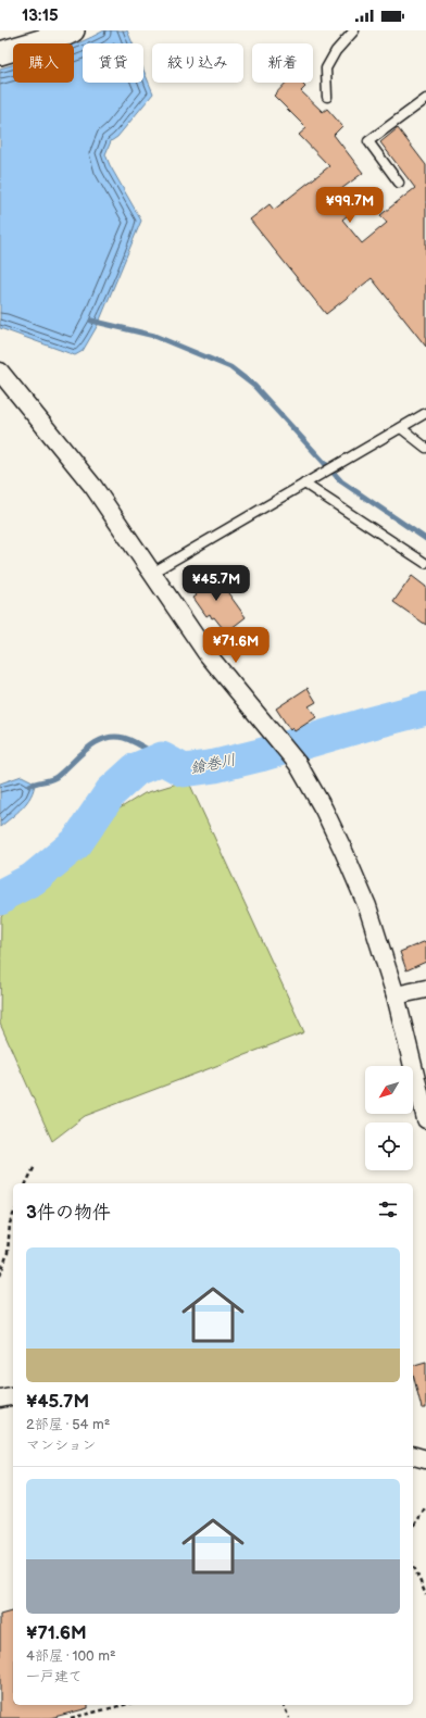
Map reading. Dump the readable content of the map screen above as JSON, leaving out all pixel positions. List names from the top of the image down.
{
  "water": ["鎗巻川"],
  "north": "bottom left",
  "page": {
    "status": "13:15",
    "chip": [
      "購入",
      "賃貸",
      "絞り込み",
      "新着"
    ],
    "price": ["¥99.7M", "¥45.7M", "¥71.6M"],
    "heading": "3件の物件",
    "list": [
      {
        "name": "¥45.7M",
        "note": "2部屋 · 54 m² · マンション"
      },
      {
        "name": "¥71.6M",
        "note": "4部屋 · 100 m² · 一戸建て"
      }
    ]
  }
}
